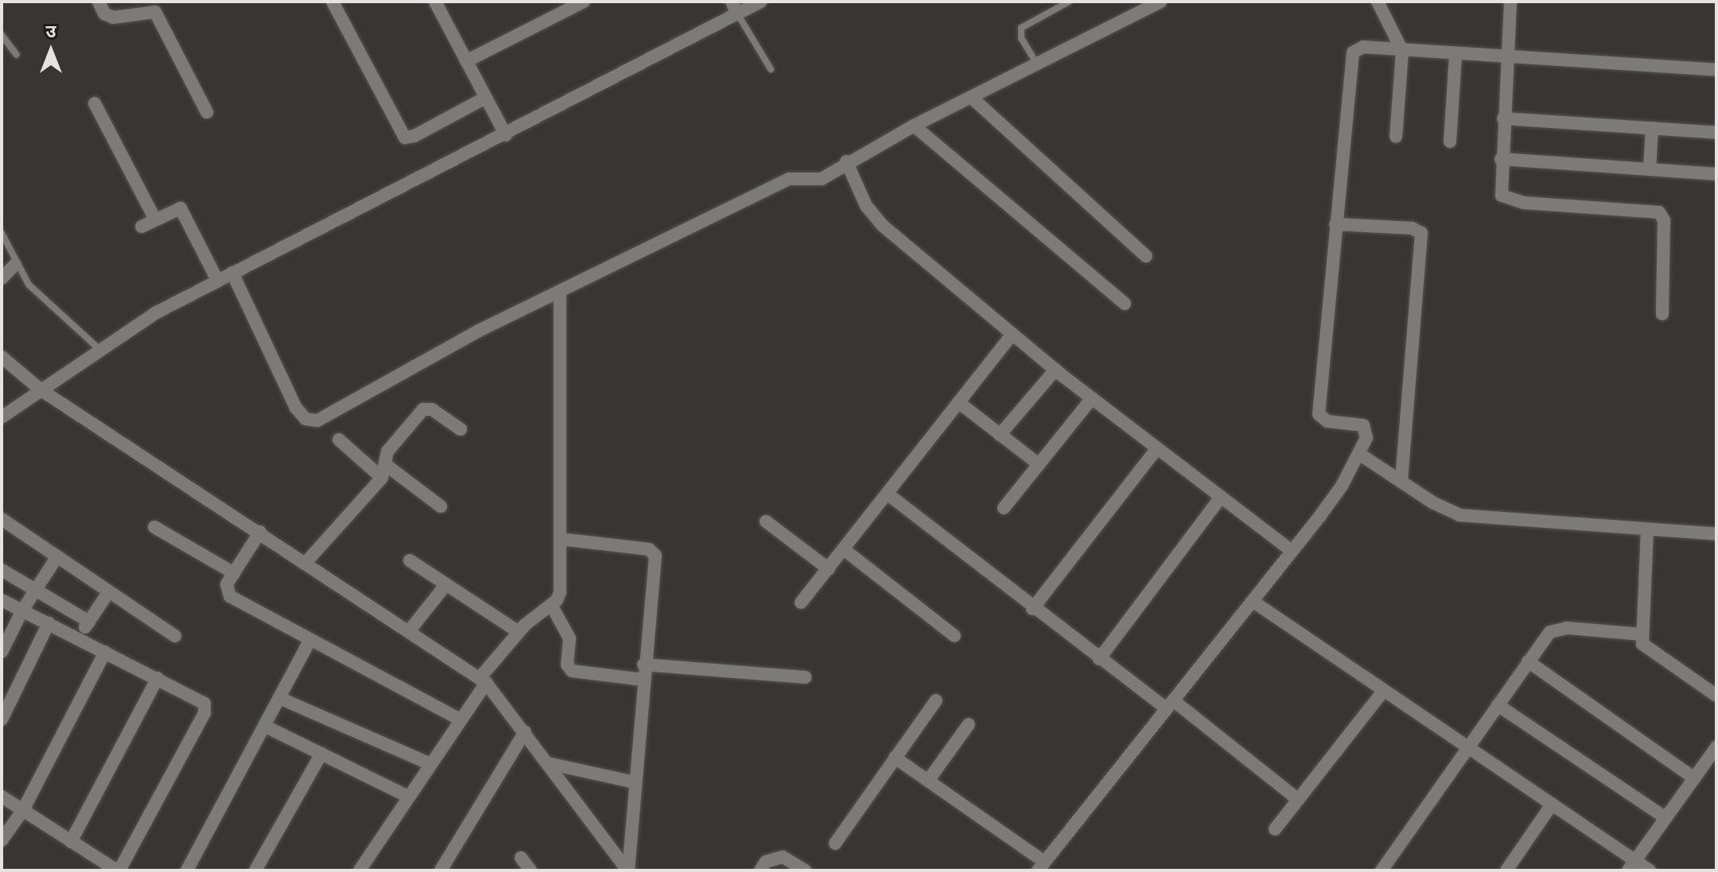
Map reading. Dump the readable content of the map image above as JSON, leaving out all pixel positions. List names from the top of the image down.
{
  "north": "top"
}
